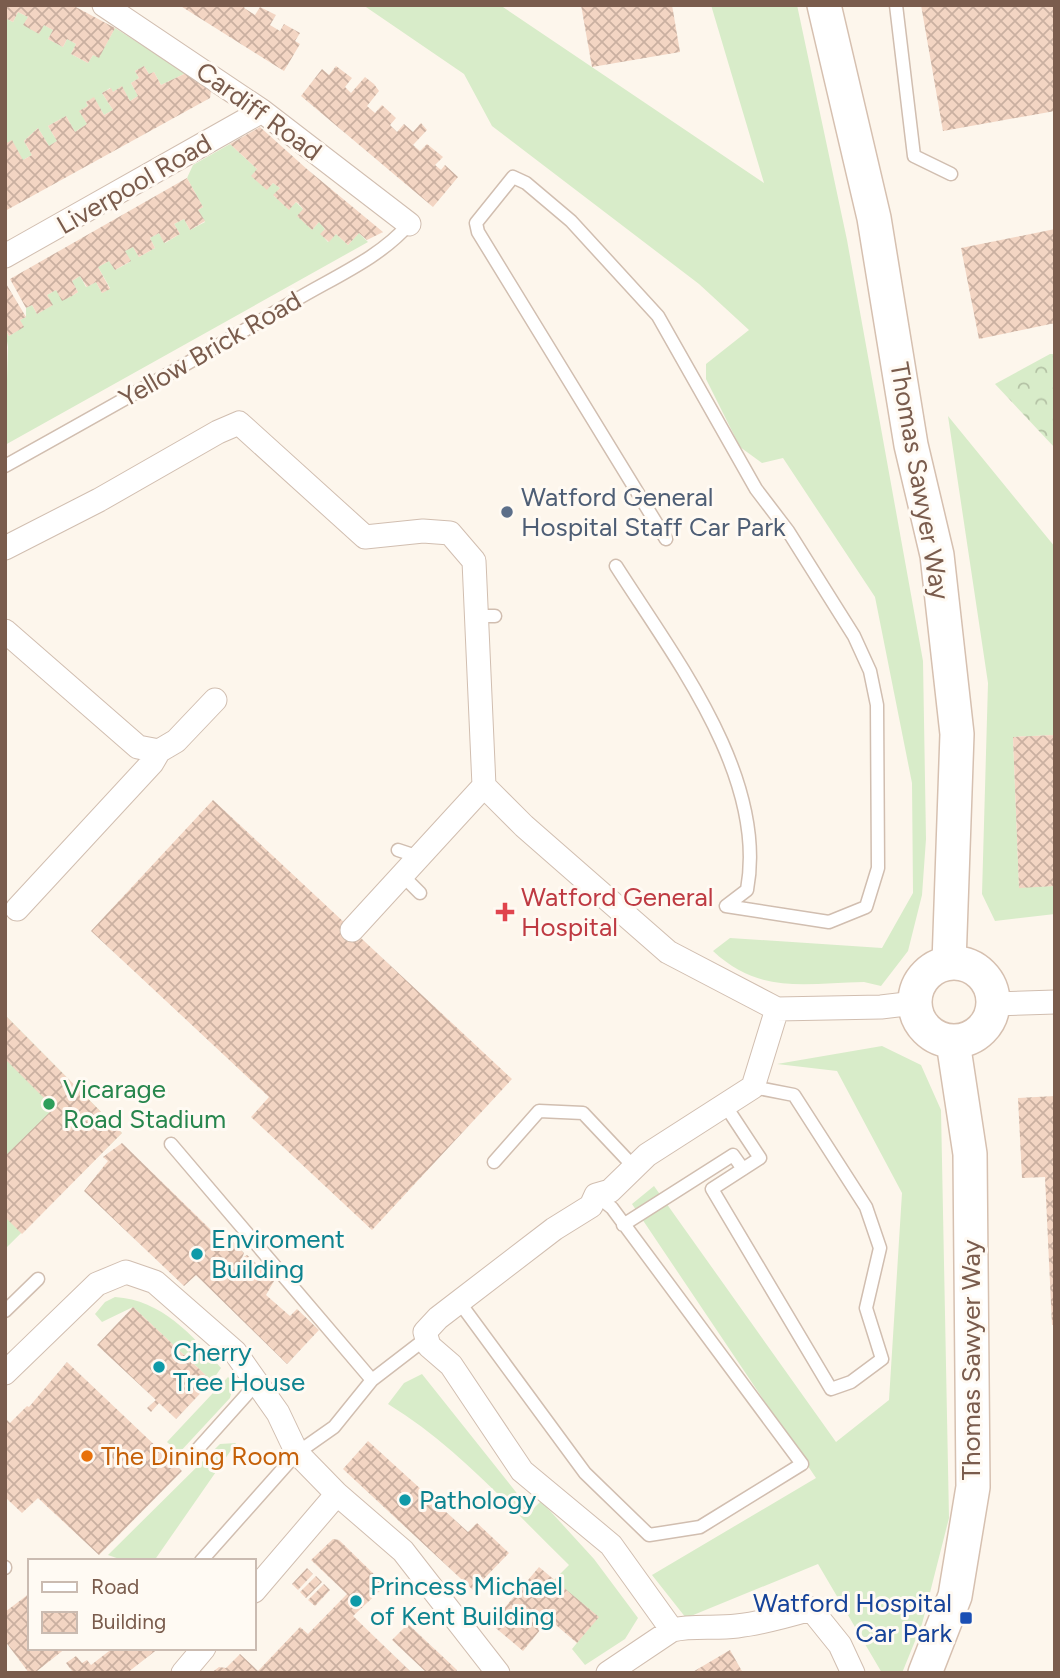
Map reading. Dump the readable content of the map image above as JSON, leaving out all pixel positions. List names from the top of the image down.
{
  "streets": {
    "street": ["Cardiff Road", "Liverpool Road", "Thomas Sawyer Way"],
    "lane": ["Yellow Brick Road"]
  },
  "crossings": [
    ["Cardiff Road", "Liverpool Road"],
    ["Cardiff Road", "Yellow Brick Road"]
  ],
  "places": {
    "other": [
      "Watford General Hospital Staff Car Park",
      "Vicarage Road Stadium",
      "Enviroment Building",
      "Cherry Tree House",
      "The Dining Room",
      "Pathology",
      "Princess Michael of Kent Building"
    ],
    "health": ["Watford General Hospital"],
    "transit": ["Watford Hospital Car Park"]
  },
  "legend": ["Road", "Building"]
}
